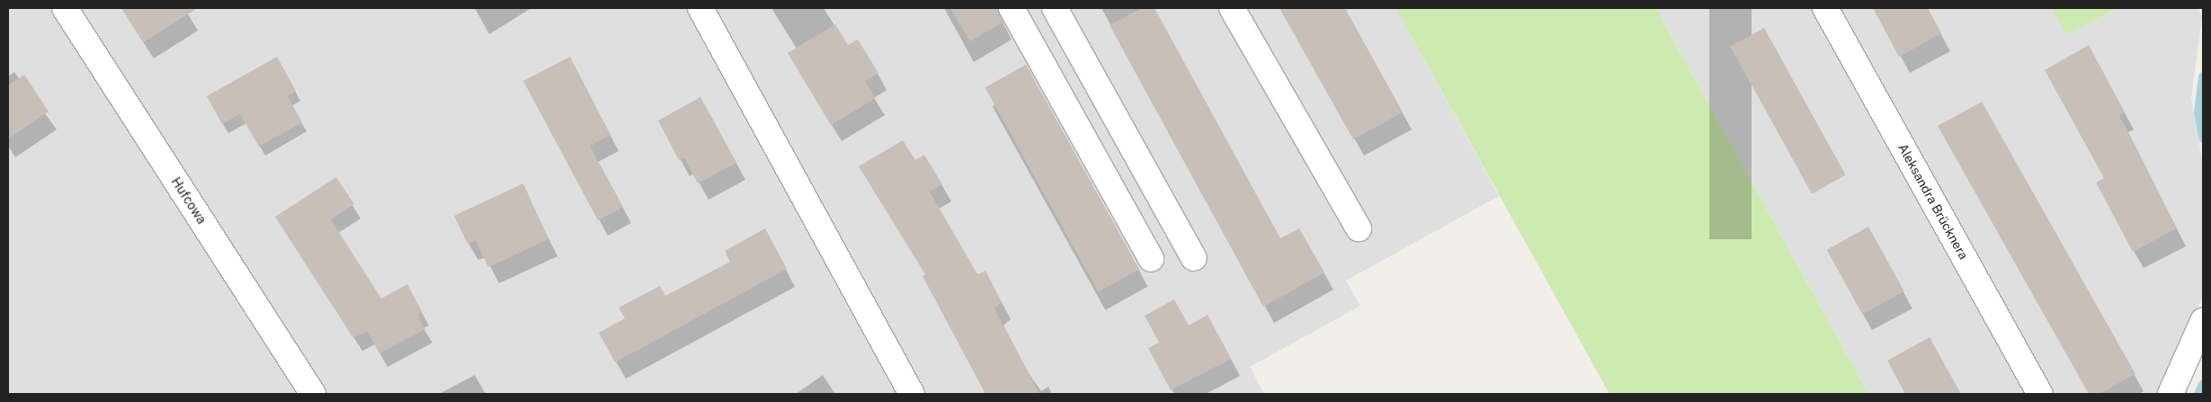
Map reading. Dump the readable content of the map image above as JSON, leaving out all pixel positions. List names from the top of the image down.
{
  "streets": {
    "street": ["Hufcowa", "Aleksandra Brücknera"]
  }
}
